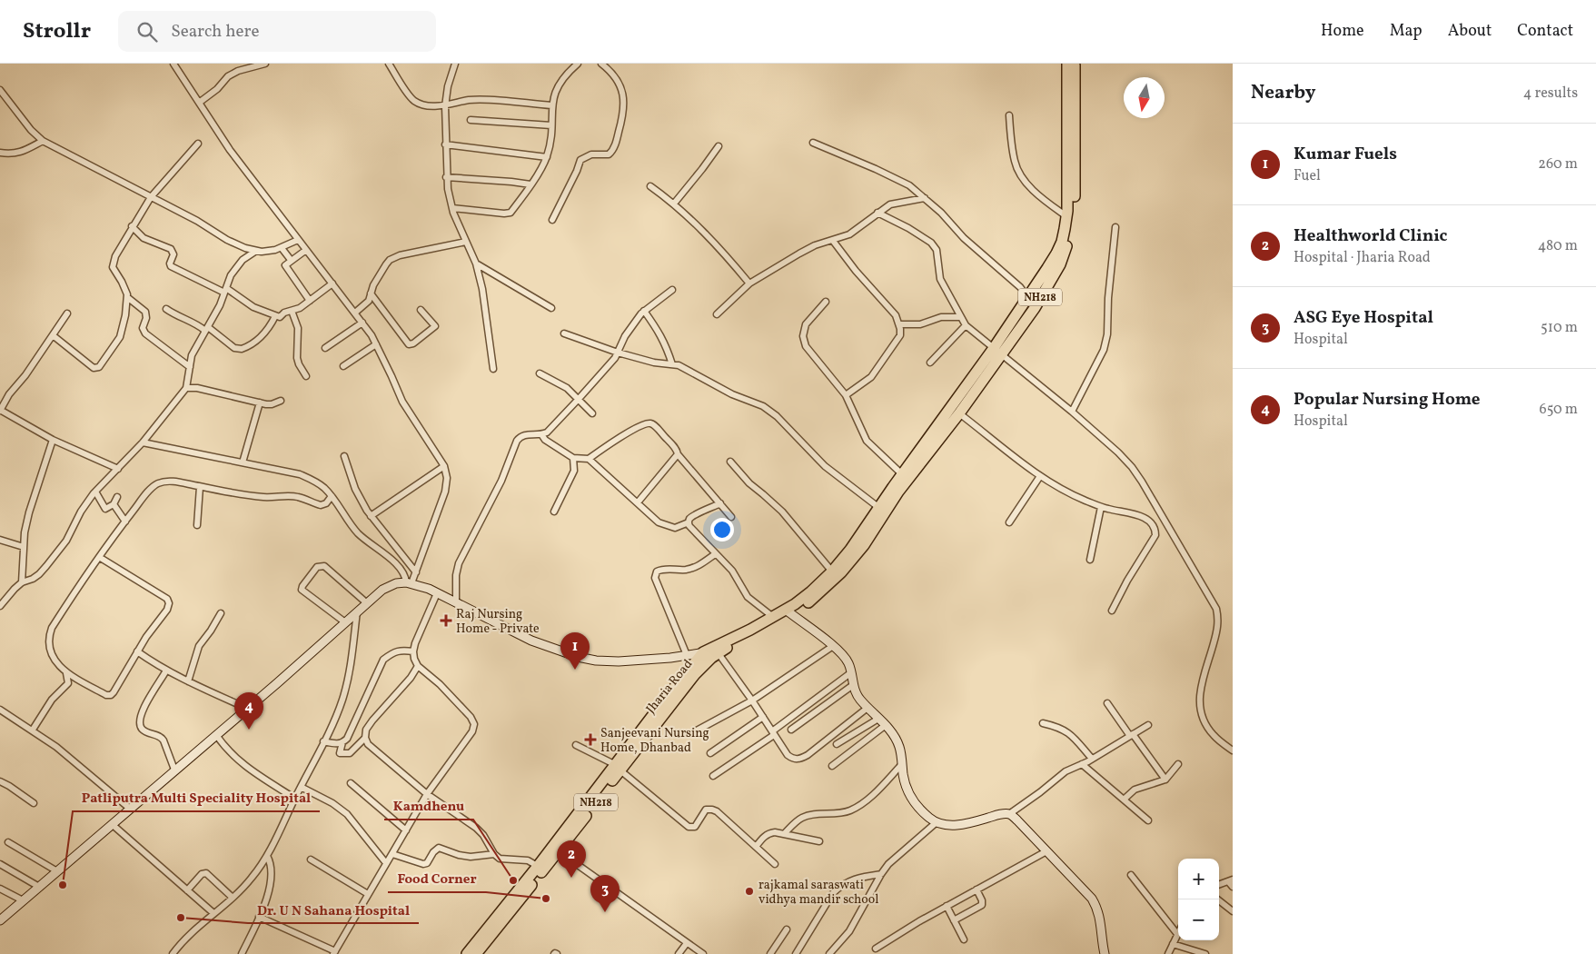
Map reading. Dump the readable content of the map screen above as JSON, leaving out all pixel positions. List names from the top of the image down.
{
  "streets": {
    "highway": ["NH218", "Jharia Road"]
  },
  "crossings": [
    ["NH218", "Jharia Road"]
  ],
  "places": {
    "health": ["Raj Nursing Home - Private", "Sanjeevani Nursing Home, Dhanbad"],
    "other": [
      "Kamdhenu",
      "Patliputra Multi Speciality Hospital",
      "rajkamal saraswati vidhya mandir school",
      "Food Corner",
      "Dr. U N Sahana Hospital"
    ]
  },
  "north": "bottom",
  "page": {
    "header": "Strollr",
    "search": "Search here",
    "nav": [
      "Home",
      "Map",
      "About",
      "Contact"
    ],
    "heading": ["Nearby", "4 results"],
    "list": [
      {
        "mark": "1",
        "name": "Kumar Fuels",
        "note": "Fuel",
        "value": "260 m"
      },
      {
        "mark": "2",
        "name": "Healthworld Clinic",
        "note": "Hospital · Jharia Road",
        "value": "480 m"
      },
      {
        "mark": "3",
        "name": "ASG Eye Hospital",
        "note": "Hospital",
        "value": "510 m"
      },
      {
        "mark": "4",
        "name": "Popular Nursing Home",
        "note": "Hospital",
        "value": "650 m"
      }
    ],
    "pins": [
      "1",
      "4",
      "2",
      "3"
    ],
    "map_buttons": ["+", "−"]
  }
}
